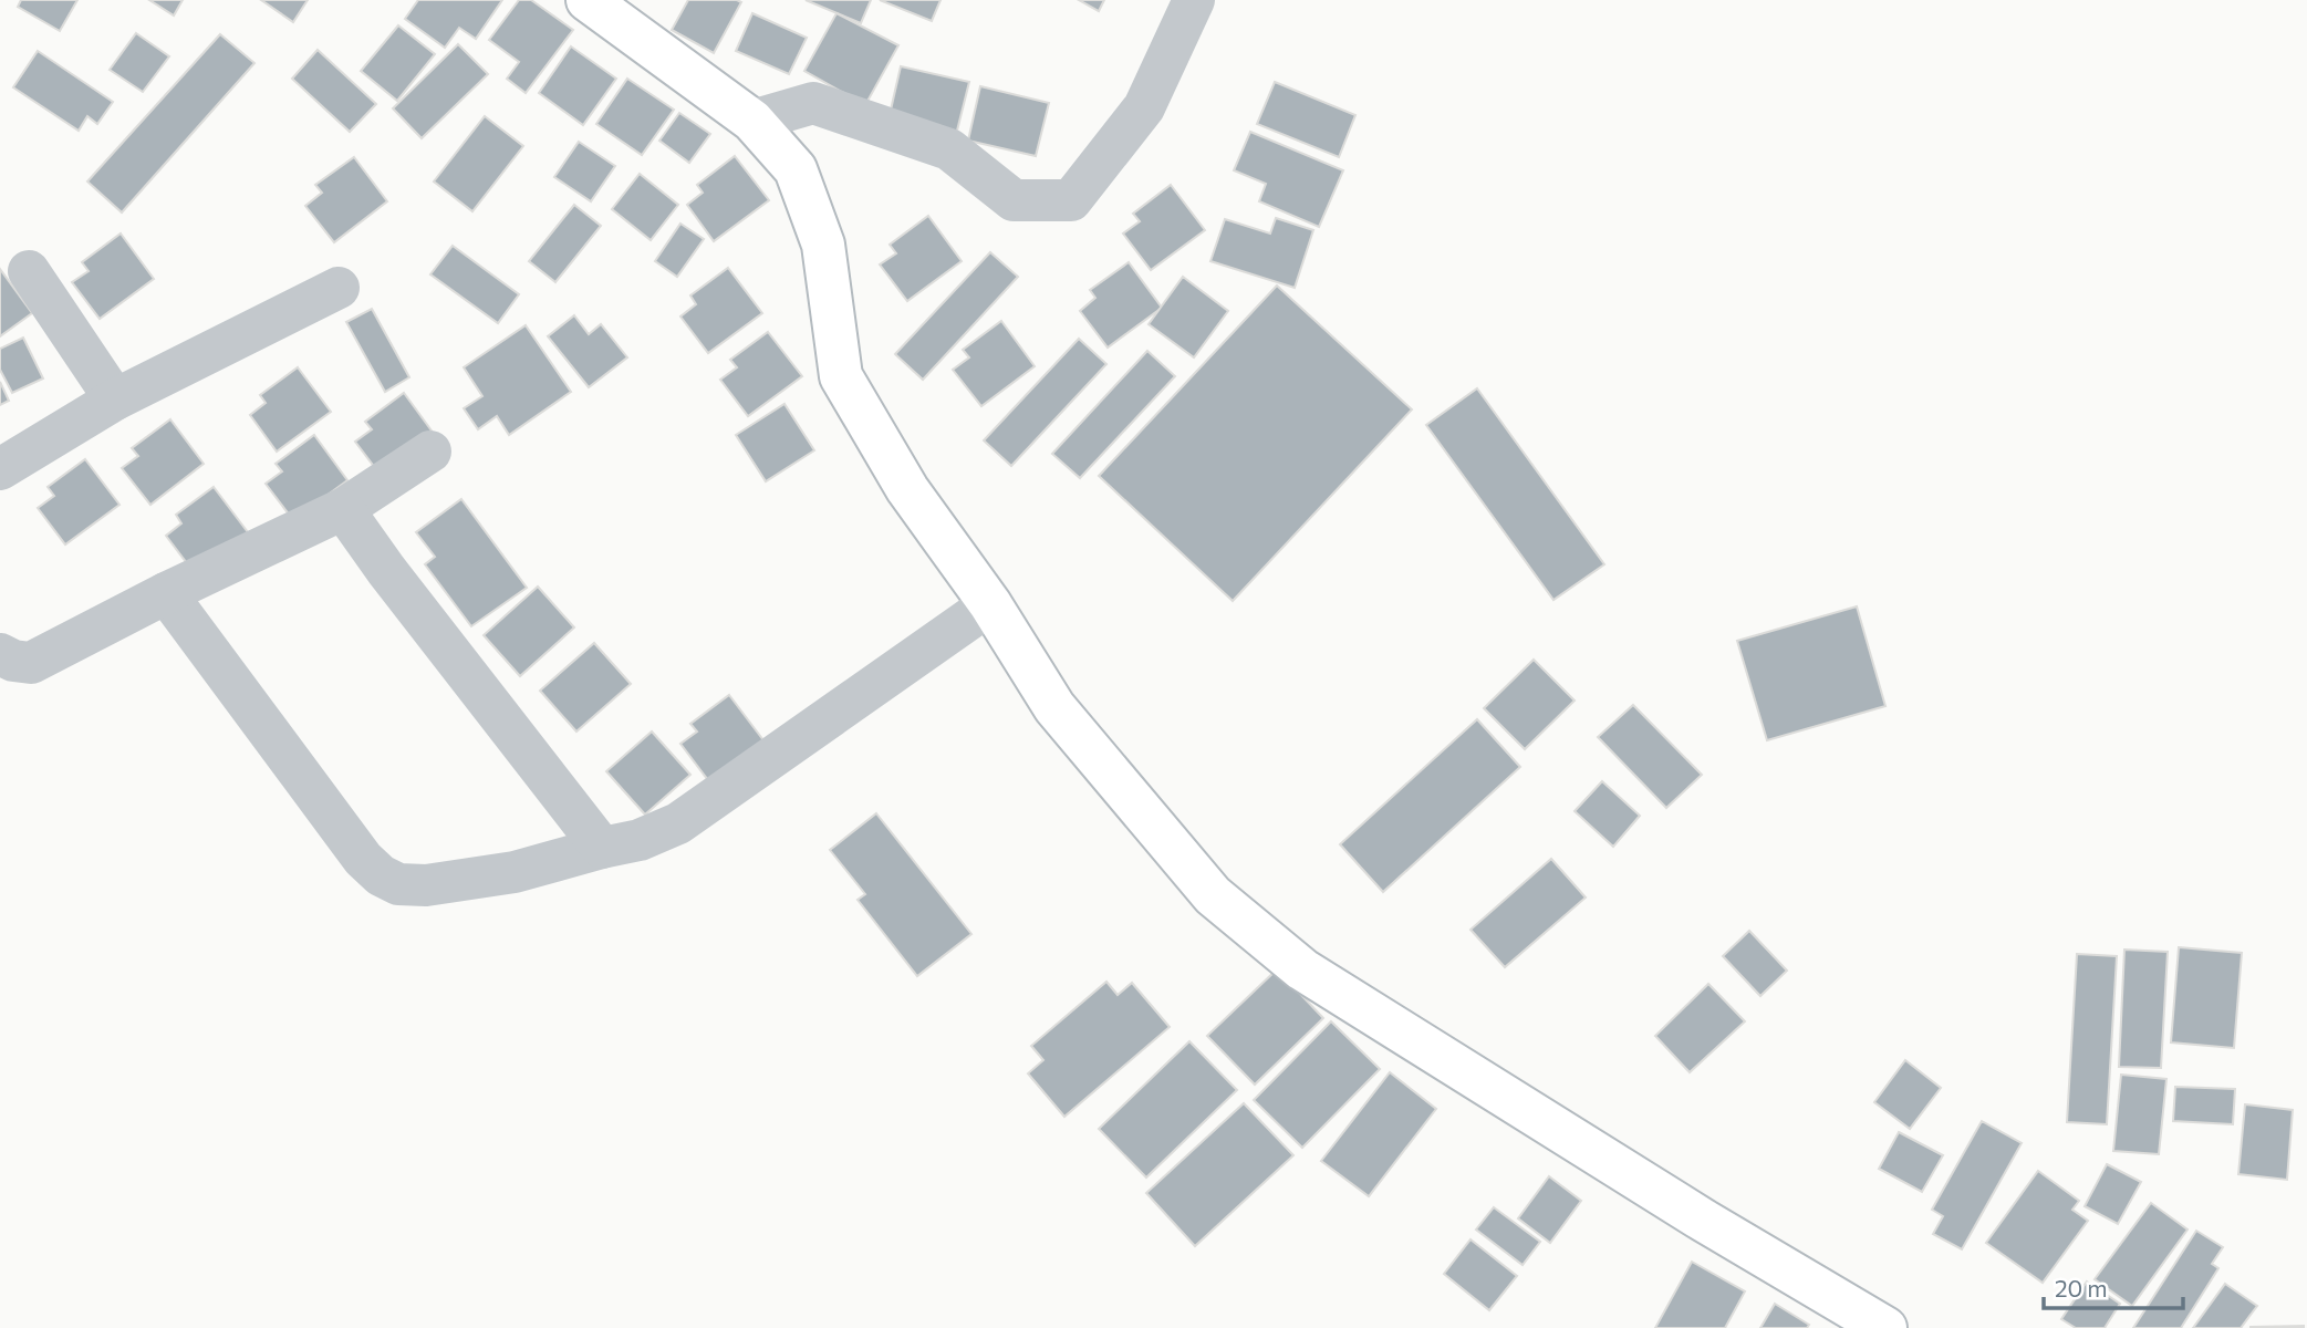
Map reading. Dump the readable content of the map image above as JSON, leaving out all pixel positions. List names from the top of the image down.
{
  "scale_bar": "20 m"
}
